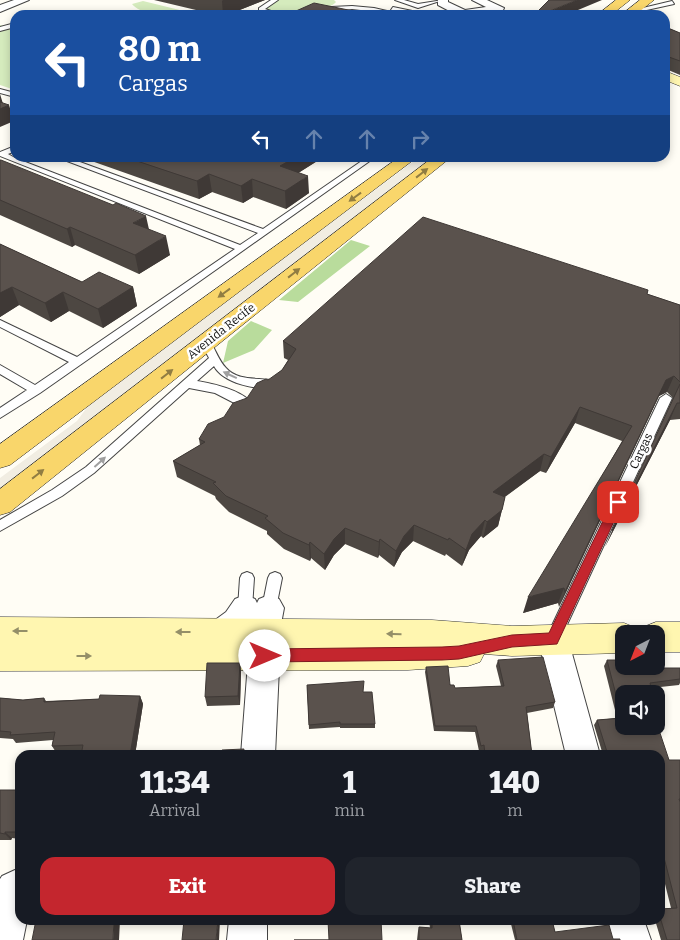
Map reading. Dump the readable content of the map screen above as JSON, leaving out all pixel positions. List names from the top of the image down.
{
  "streets": {
    "main road": ["Avenida Recife"],
    "lane": ["Cargas"]
  },
  "north": "bottom left",
  "page": {
    "turn": ["80 m", "Cargas"],
    "eta": [
      "11:34",
      "Arrival",
      "1",
      "min",
      "140",
      "m"
    ],
    "buttons": ["Exit", "Share"]
  }
}
